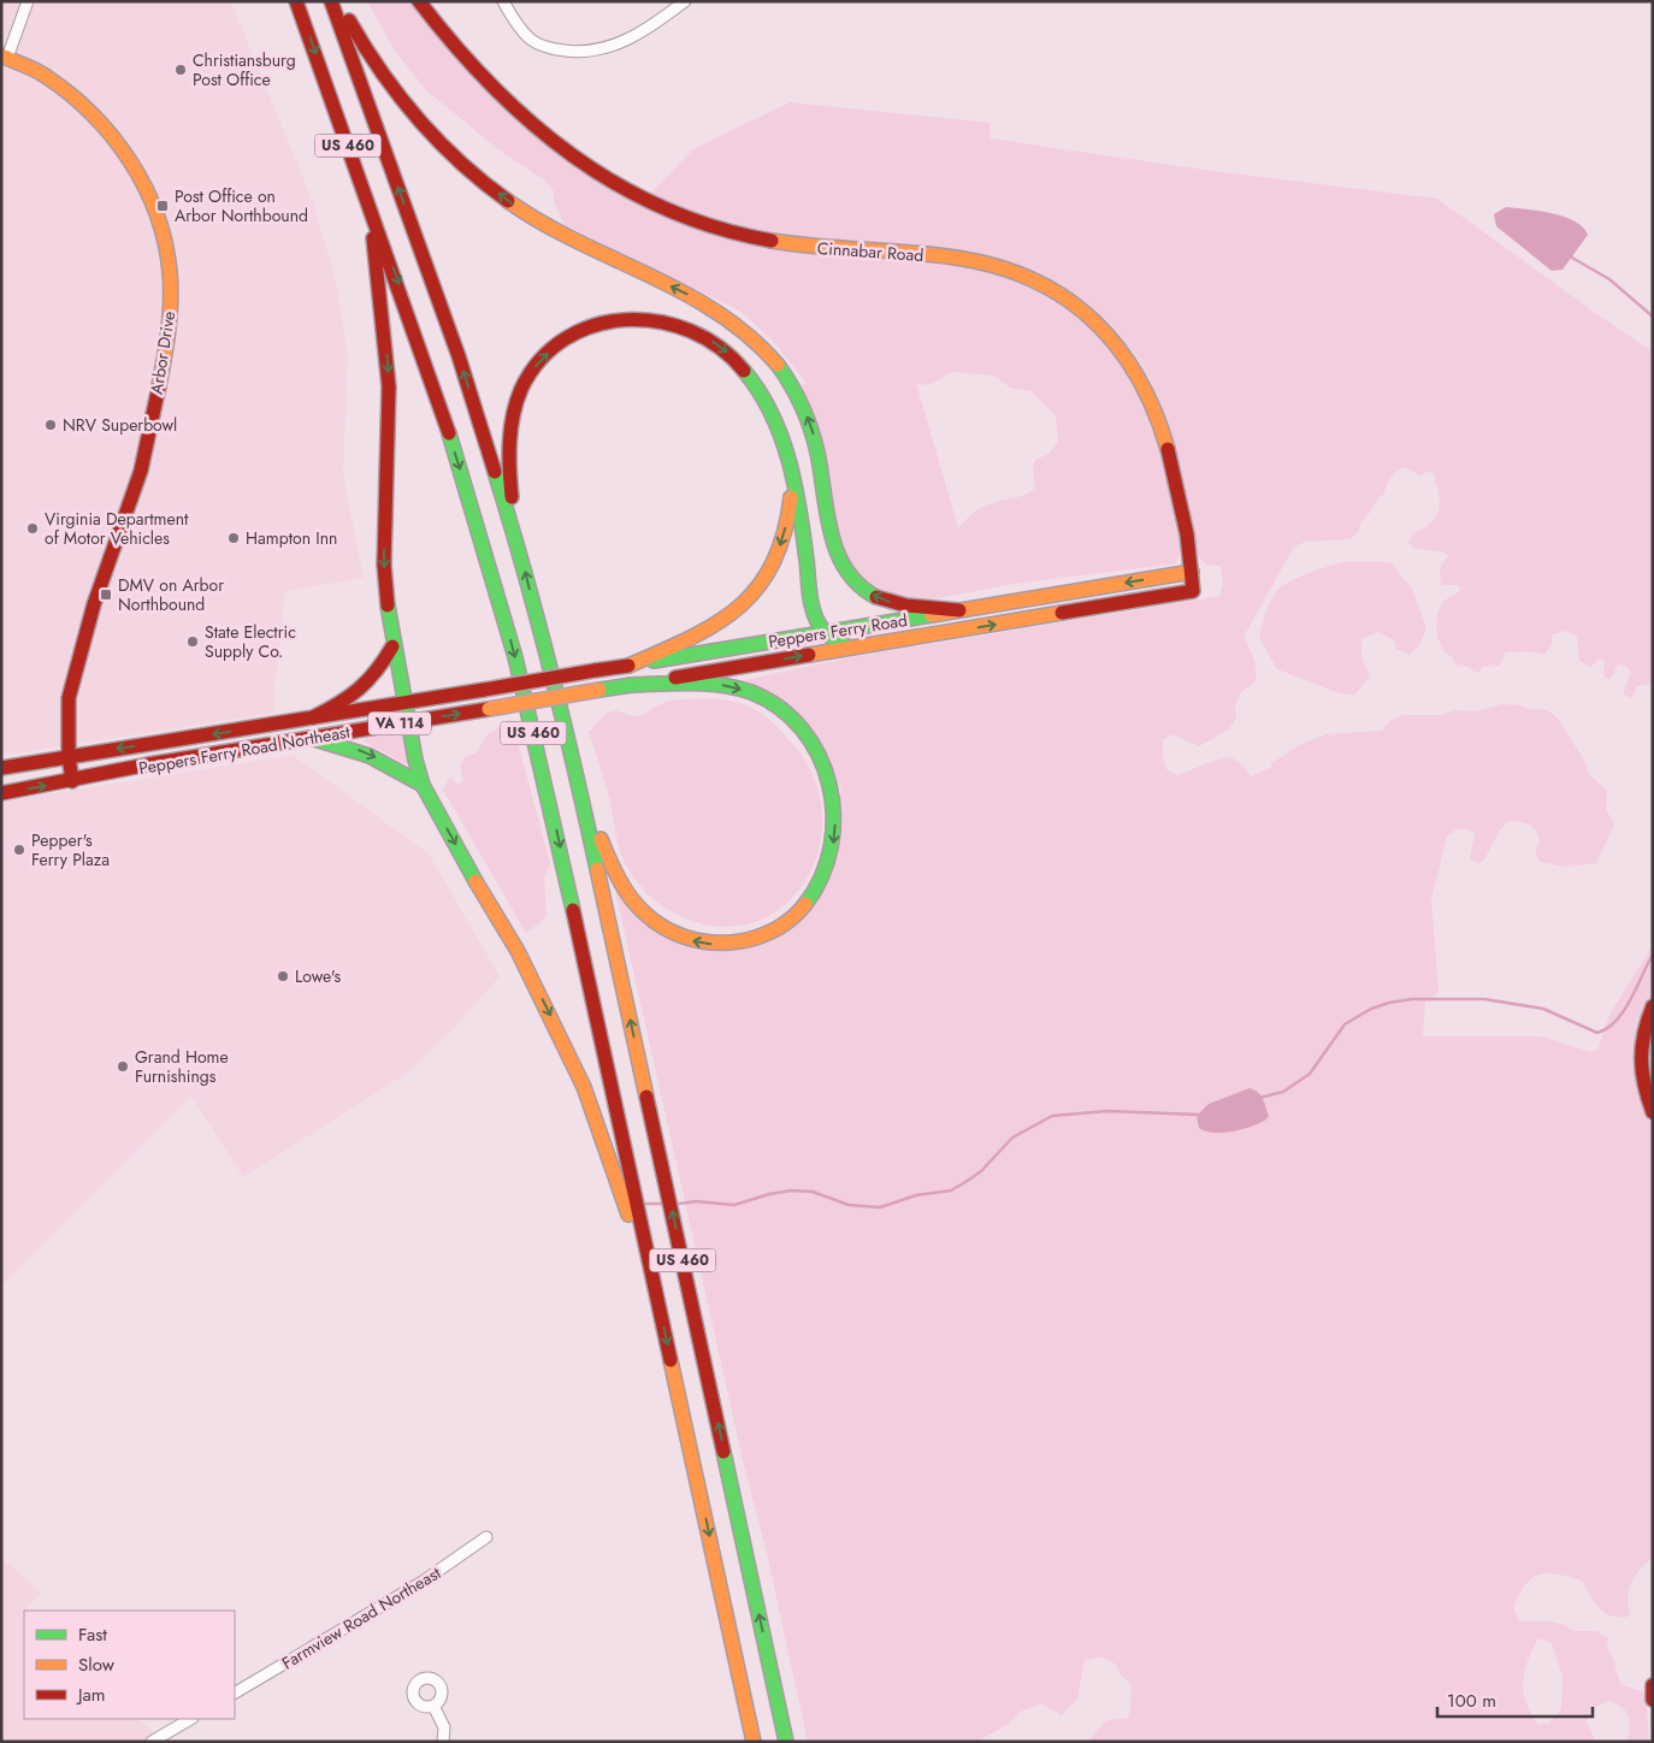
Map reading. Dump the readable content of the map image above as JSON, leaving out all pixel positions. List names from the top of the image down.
{
  "streets": {
    "main road": [
      "US 460",
      "Cinnabar Road",
      "Arbor Drive",
      "Peppers Ferry Road",
      "VA 114",
      "Peppers Ferry Road Northeast"
    ],
    "street": ["Farmview Road Northeast"]
  },
  "crossings": [
    ["Cinnabar Road", "Peppers Ferry Road"],
    ["Arbor Drive", "Peppers Ferry Road Northeast"],
    ["Peppers Ferry Road", "Peppers Ferry Road Northeast"]
  ],
  "places": {
    "other": [
      "Christiansburg Post Office",
      "NRV Superbowl",
      "Virginia Department of Motor Vehicles",
      "Hampton Inn",
      "State Electric Supply Co.",
      "Pepper's Ferry Plaza",
      "Lowe's",
      "Grand Home Furnishings"
    ],
    "transit": ["Post Office on Arbor Northbound", "DMV on Arbor Northbound"]
  },
  "legend": ["Fast", "Slow", "Jam"],
  "scale_bar": "100 m"
}
